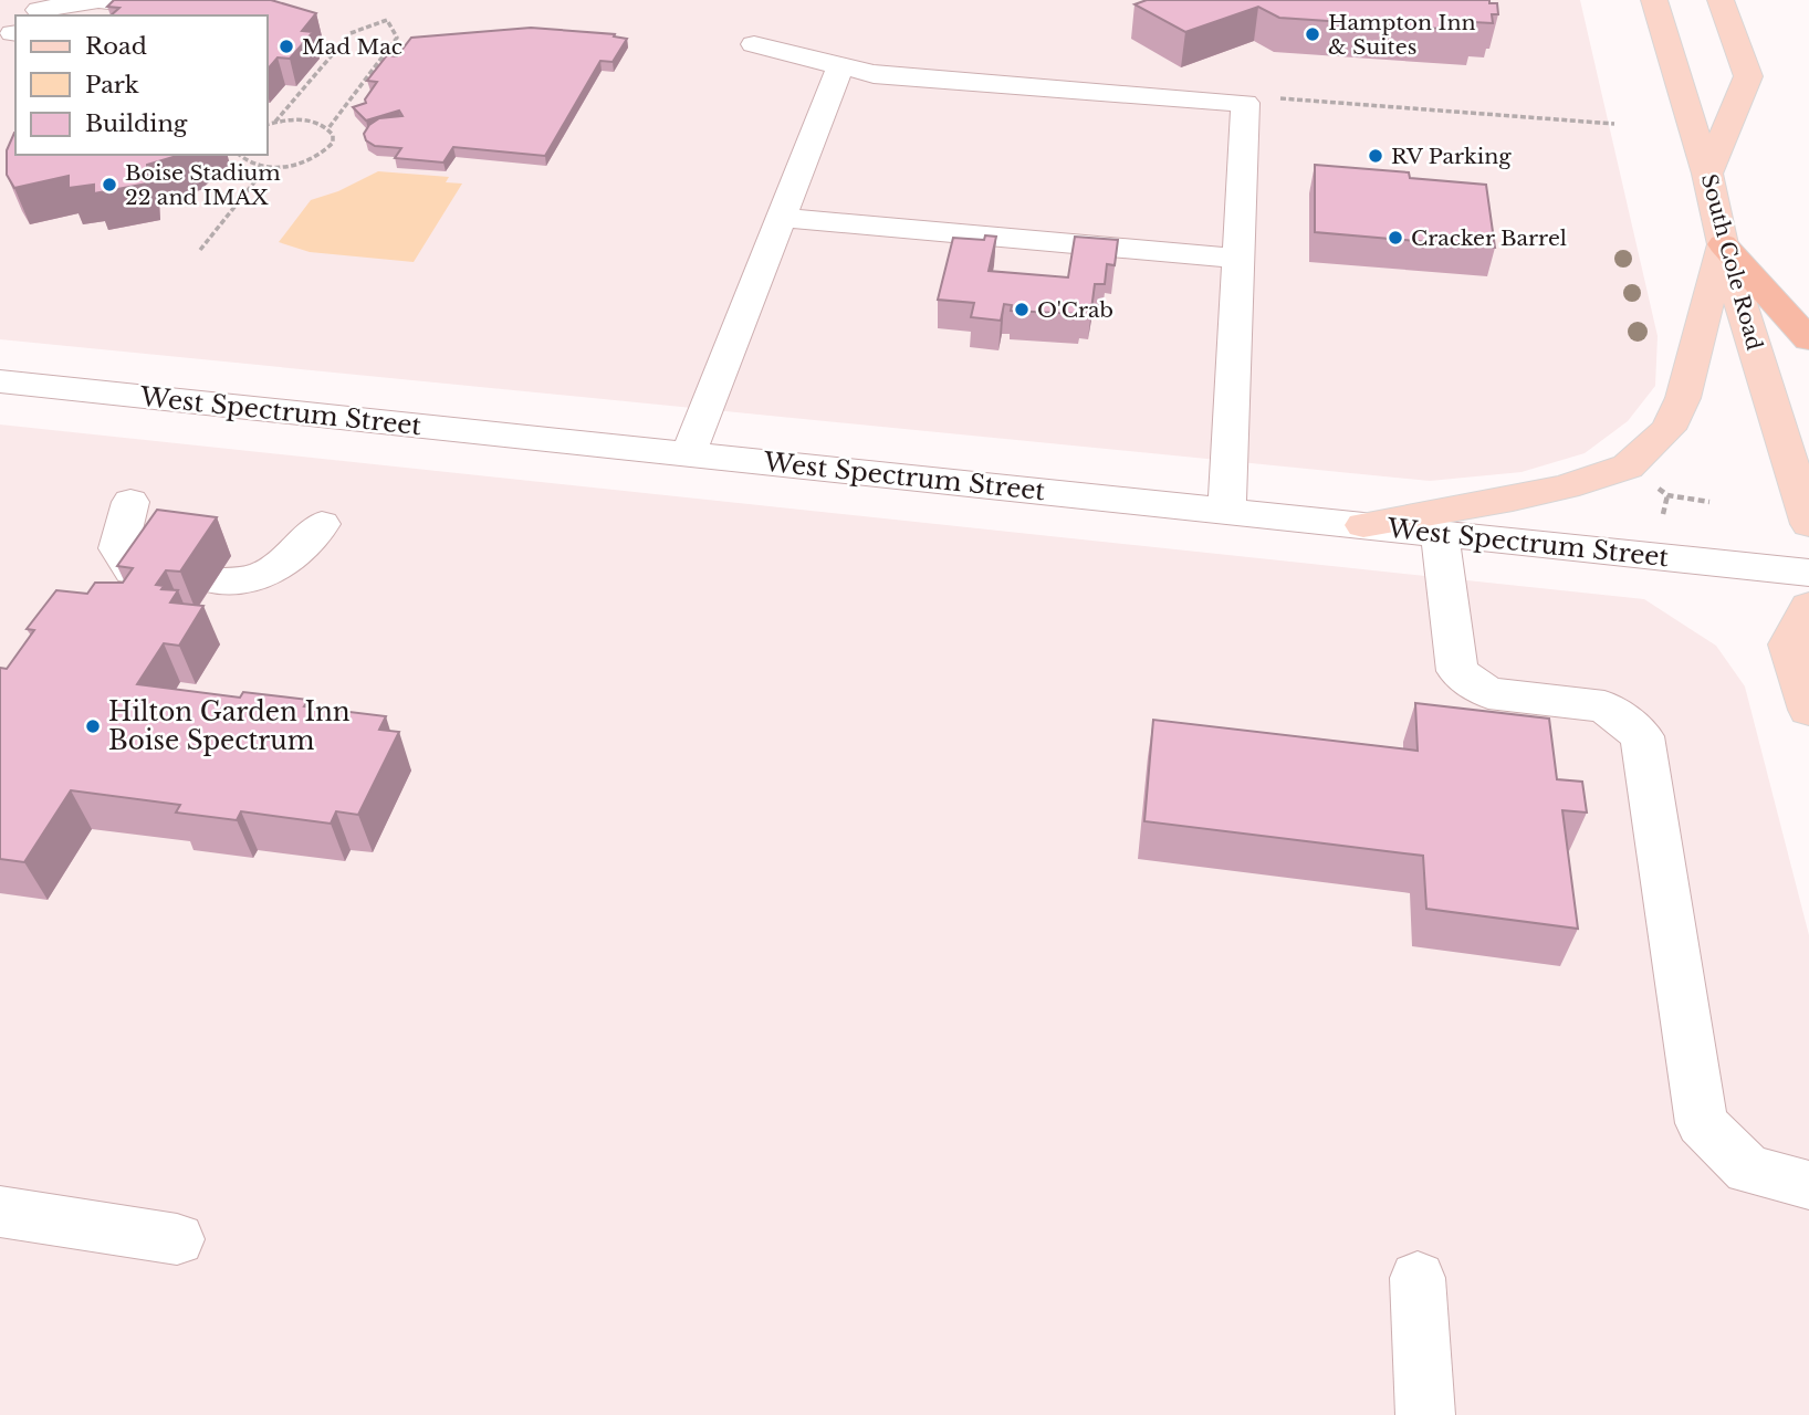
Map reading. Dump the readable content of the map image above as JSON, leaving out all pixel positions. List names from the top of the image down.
{
  "streets": {
    "main road": ["South Cole Road"],
    "street": ["West Spectrum Street"]
  },
  "places": [
    "Hampton Inn & Suites",
    "Mad Mac",
    "RV Parking",
    "Boise Stadium 22 and IMAX",
    "Cracker Barrel",
    "O'Crab",
    "Hilton Garden Inn Boise Spectrum"
  ],
  "legend": ["Road", "Park", "Building"]
}
